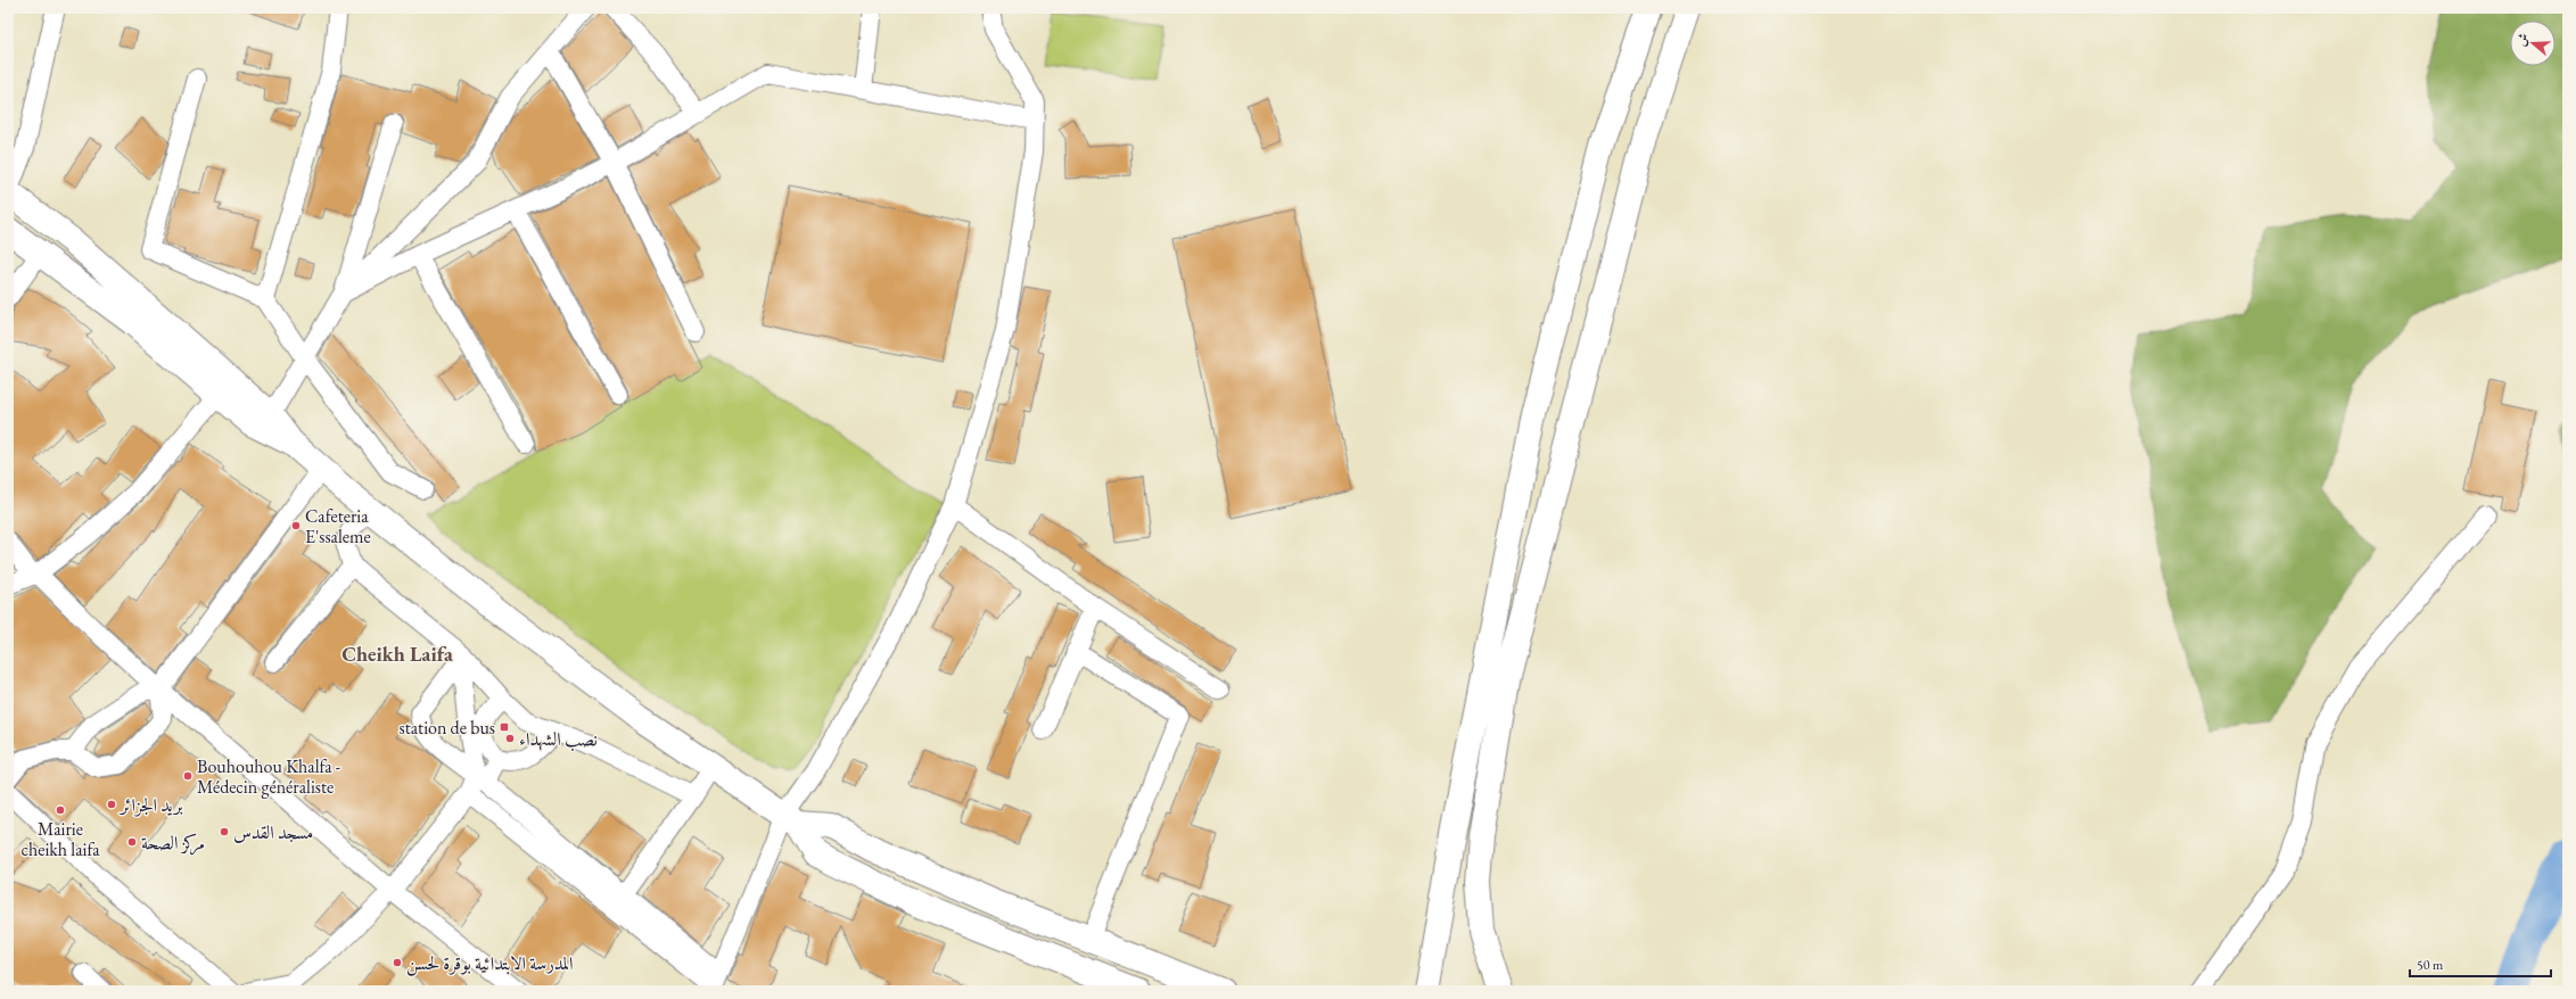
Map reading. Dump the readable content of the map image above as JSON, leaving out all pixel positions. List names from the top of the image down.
{
  "districts": ["Cheikh Laifa"],
  "places": {
    "other": [
      "Cafeteria E'ssaleme",
      "نصب الشهداء",
      "Bouhouhou Khalfa - Médecin généraliste",
      "بريد الجزائر",
      "Mairie cheikh laifa",
      "مسجد القدس",
      "مركز الصحة",
      "المدرسة الابتدائية بوقرة لحسن"
    ],
    "transit": ["station de bus"]
  },
  "scale_bar": "50 m",
  "north": "left"
}
